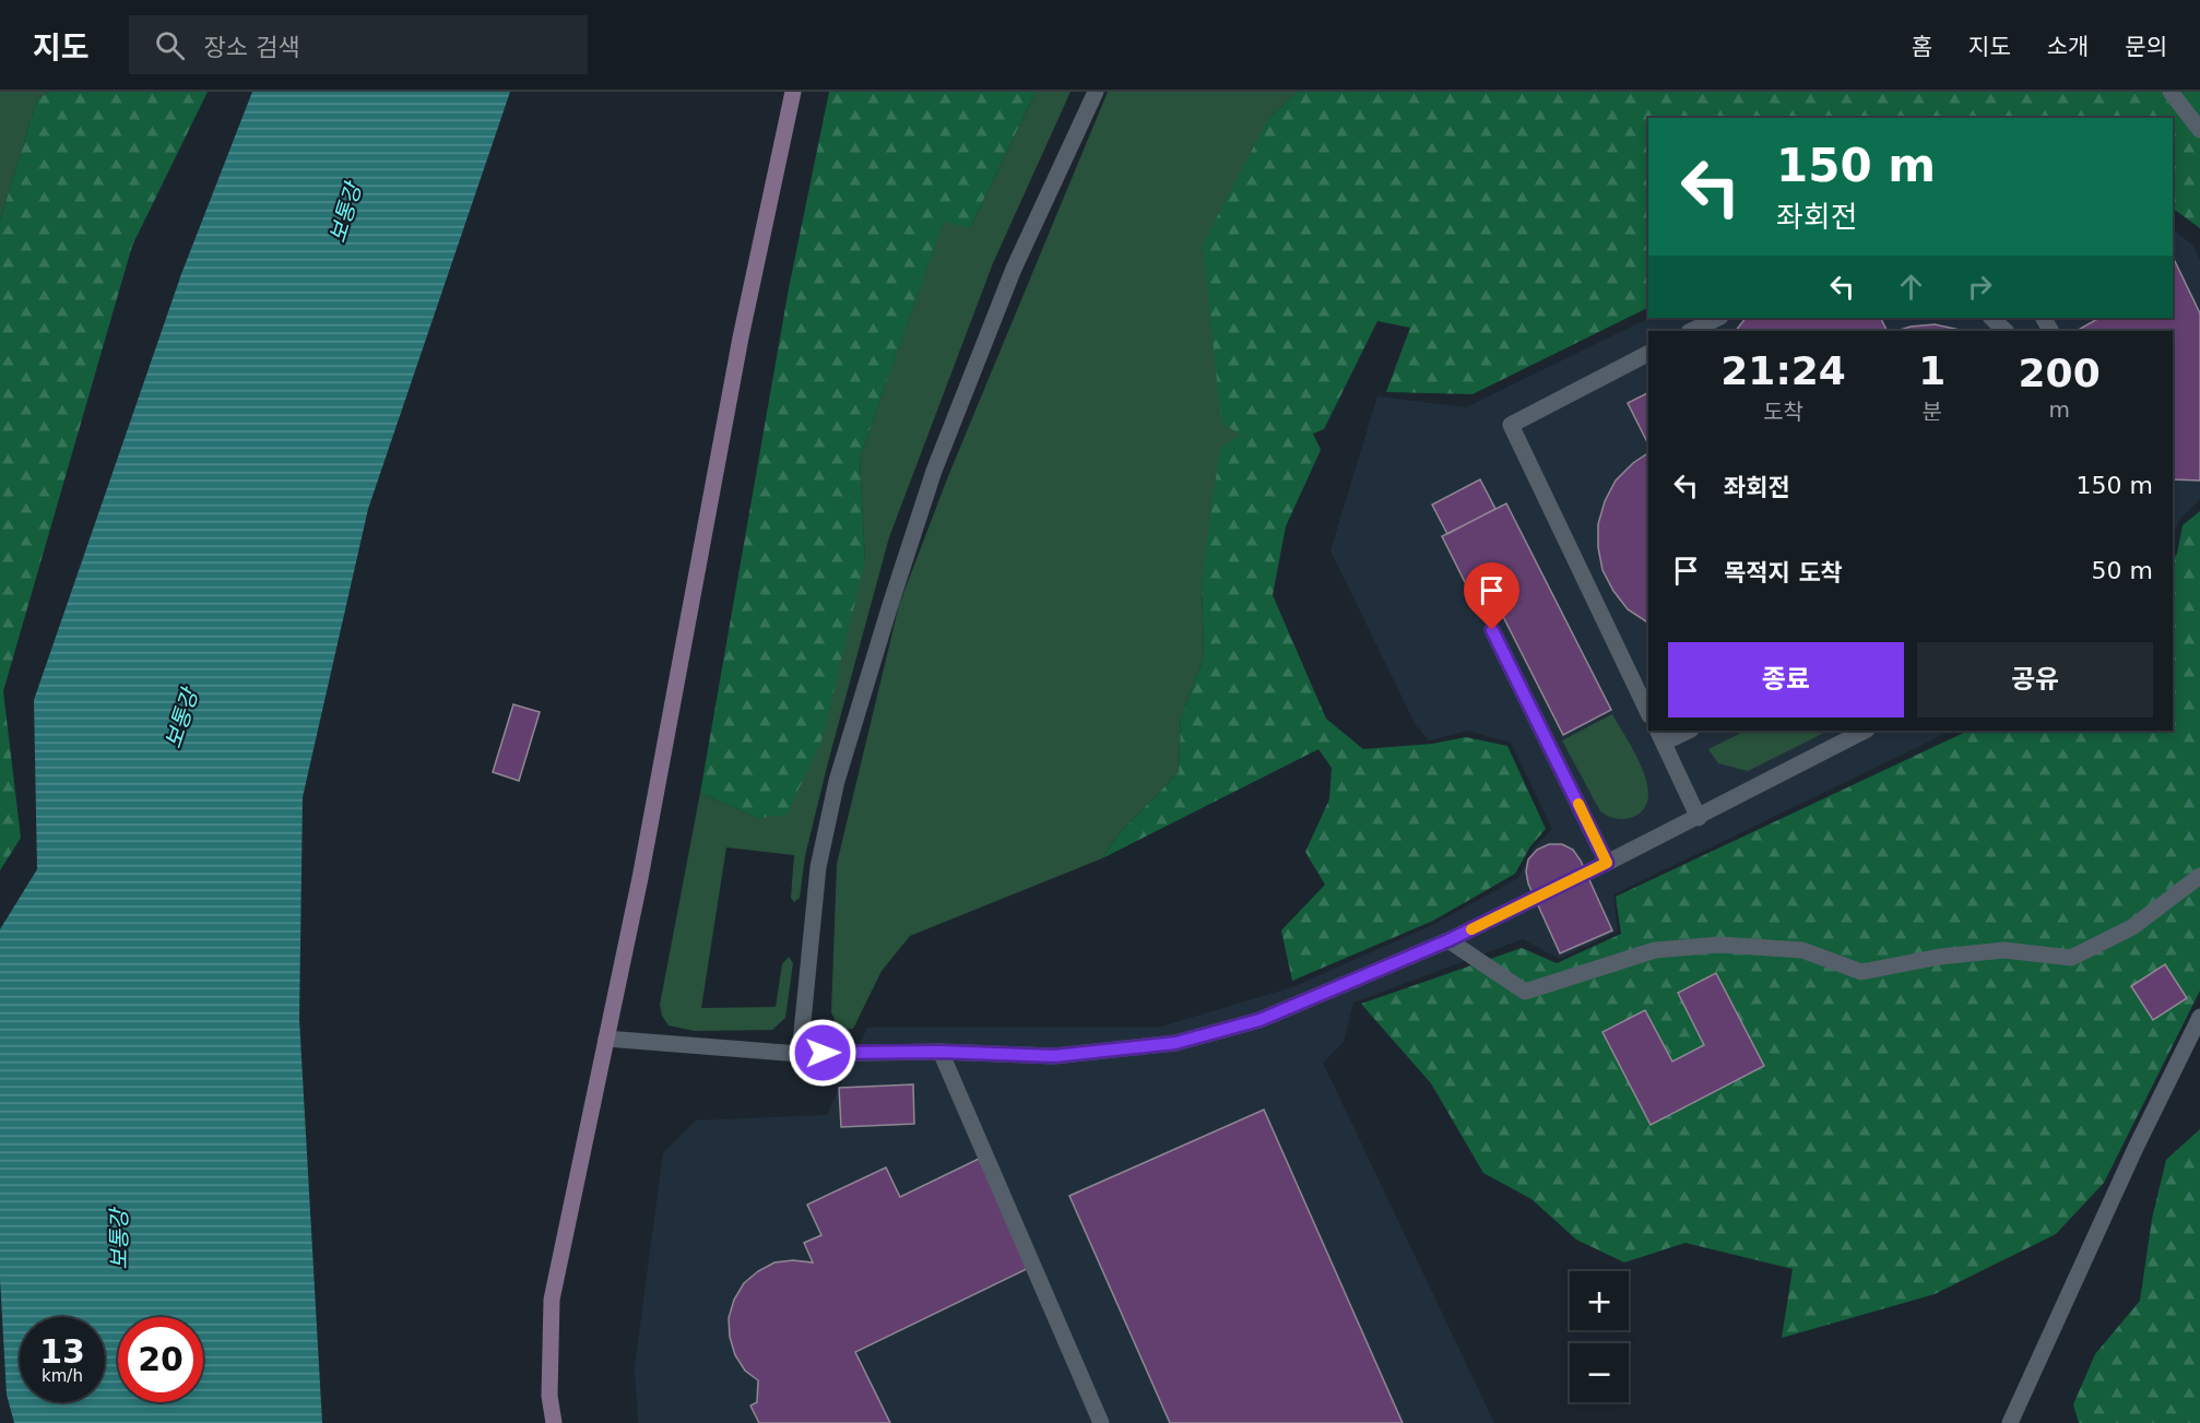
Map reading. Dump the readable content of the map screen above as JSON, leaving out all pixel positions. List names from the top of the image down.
{
  "water": ["보통강"],
  "page": {
    "header": "지도",
    "search": "장소 검색",
    "nav": [
      "홈",
      "지도",
      "소개",
      "문의"
    ],
    "turn": ["150 m", "좌회전"],
    "eta": [
      "21:24",
      "도착",
      "1",
      "분",
      "200",
      "m"
    ],
    "list": [
      {
        "name": "좌회전",
        "value": "150 m"
      },
      {
        "name": "목적지 도착",
        "value": "50 m"
      }
    ],
    "buttons": ["종료", "공유"],
    "map_buttons": ["+", "−"],
    "speed": "13 km/h",
    "limit": "20"
  }
}
